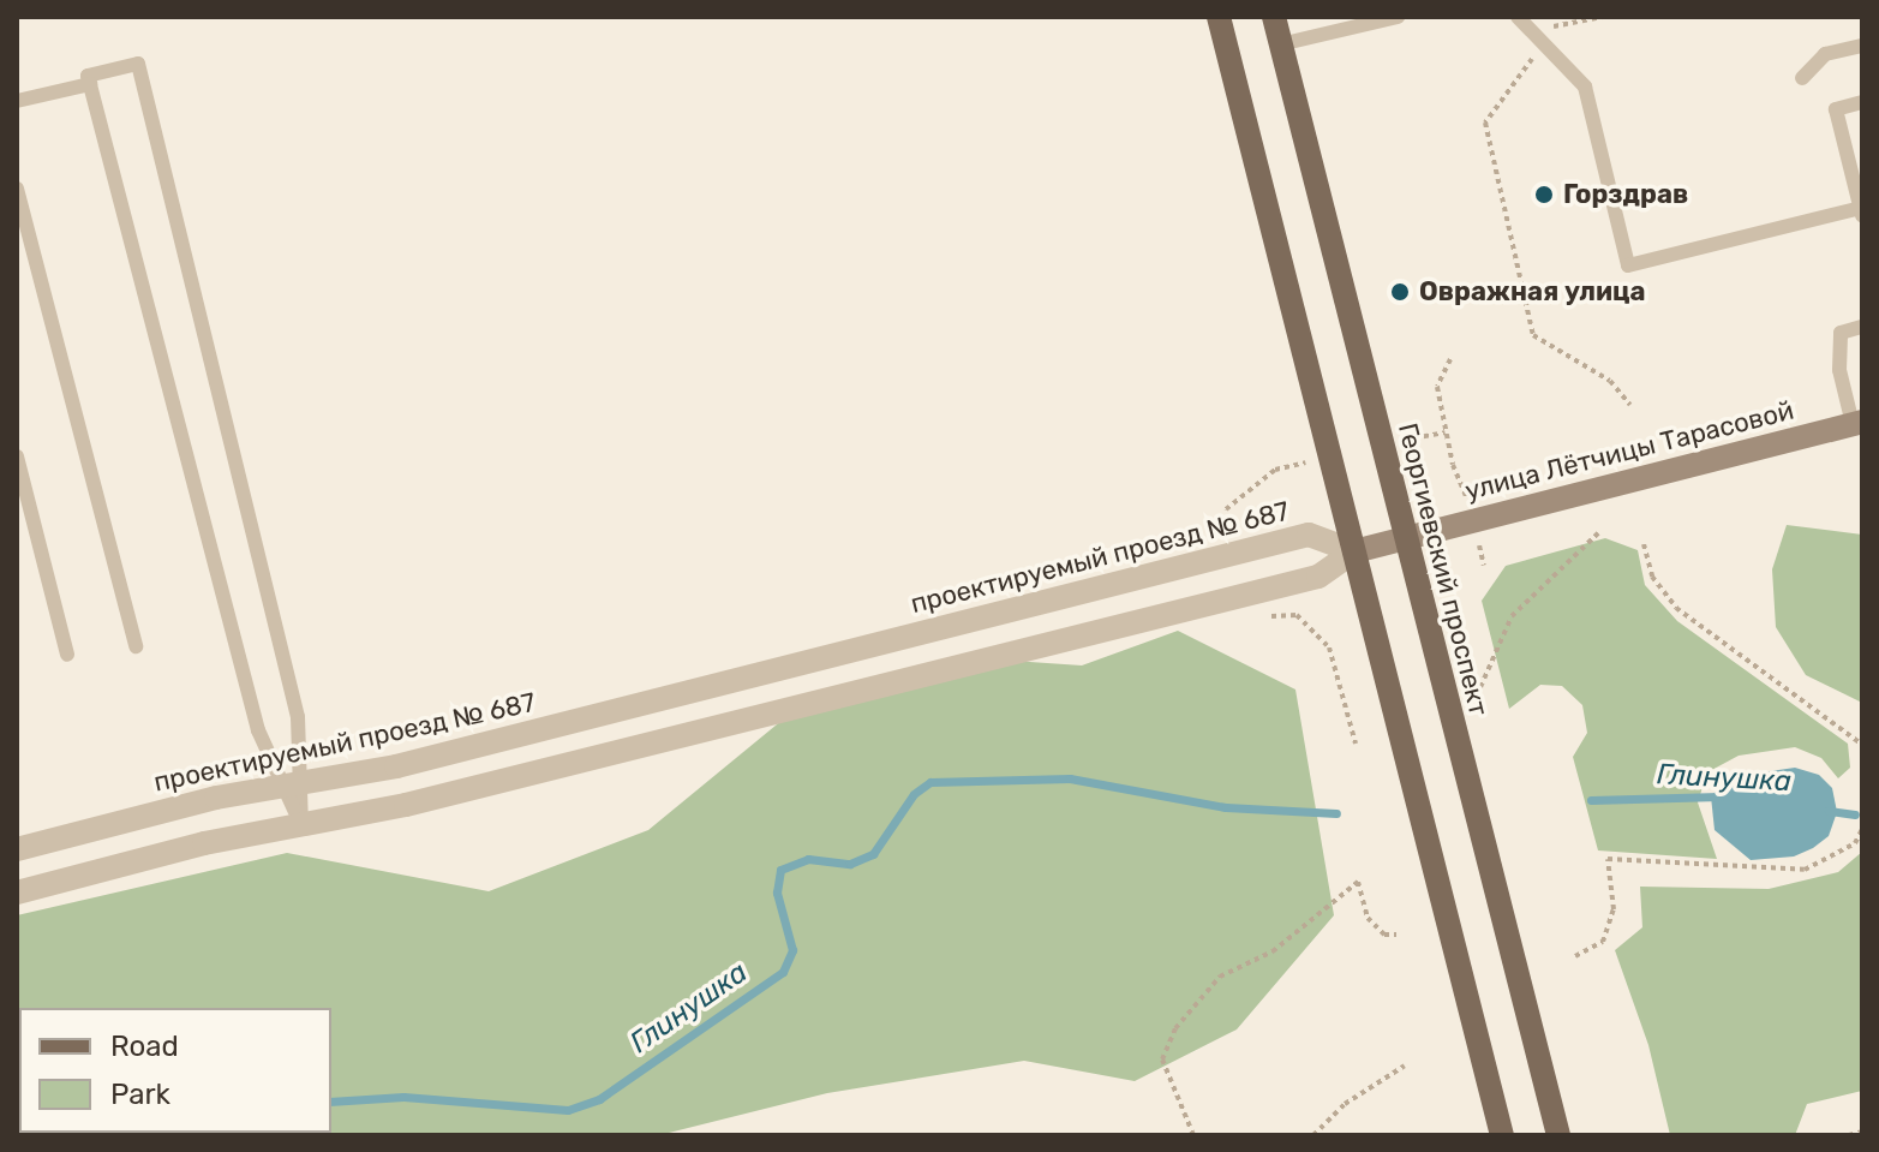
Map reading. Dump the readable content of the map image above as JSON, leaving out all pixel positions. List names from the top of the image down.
{
  "streets": {
    "main road": ["улица Лётчицы Тарасовой", "Георгиевский проспект"],
    "street": ["проектируемый проезд № 687"]
  },
  "crossings": [
    ["улица Лётчицы Тарасовой", "проектируемый проезд № 687"],
    ["улица Лётчицы Тарасовой", "Георгиевский проспект"]
  ],
  "water": ["Глинушка"],
  "places": ["Горздрав", "Овражная улица"],
  "legend": ["Road", "Park"]
}
